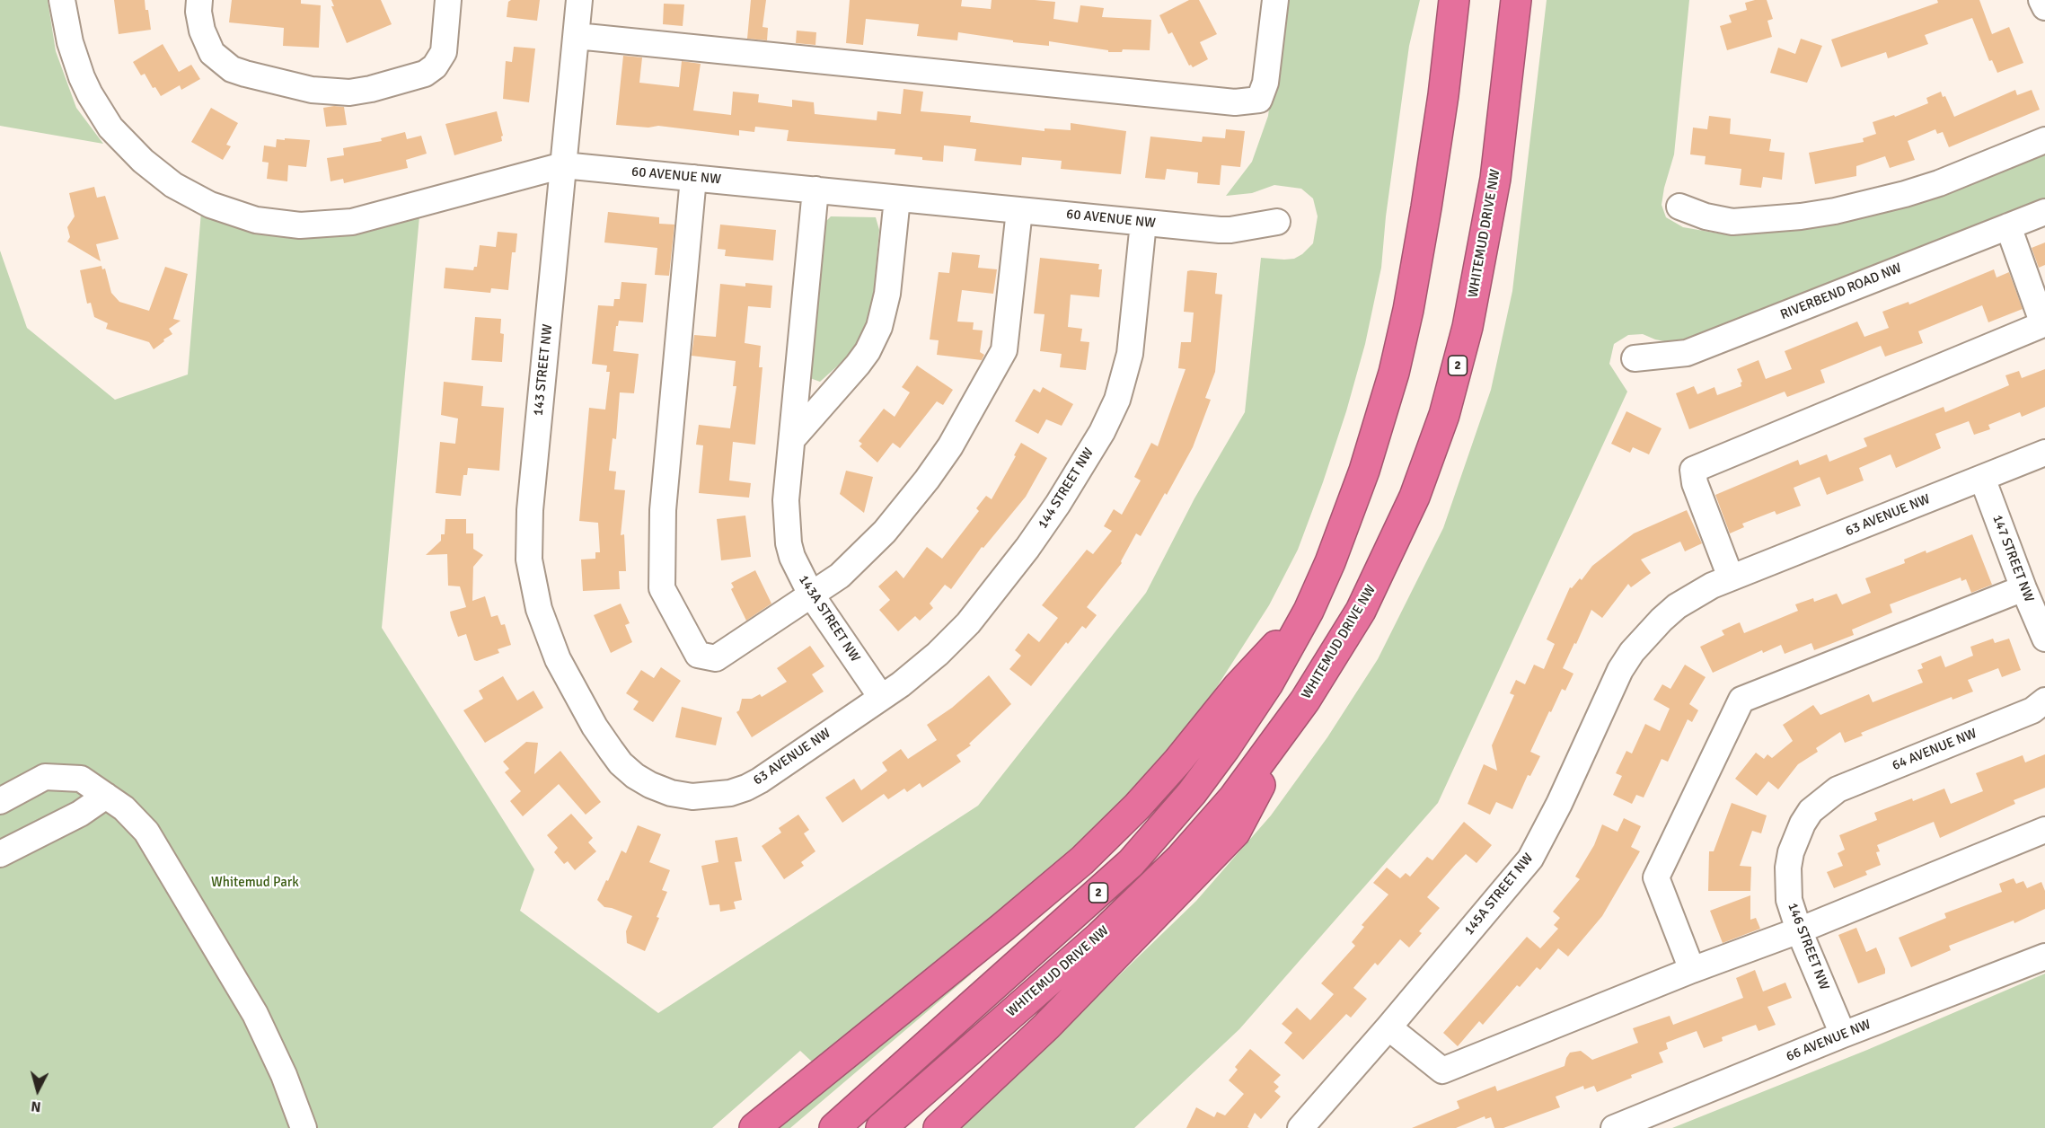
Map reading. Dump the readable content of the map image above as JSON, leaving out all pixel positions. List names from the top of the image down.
{
  "streets": {
    "highway": ["WHITEMUD DRIVE NW", "2"],
    "street": [
      "60 AVENUE NW",
      "RIVERBEND ROAD NW",
      "143 STREET NW",
      "144 STREET NW",
      "63 AVENUE NW",
      "147 STREET NW",
      "143A STREET NW",
      "64 AVENUE NW",
      "145A STREET NW",
      "146 STREET NW",
      "66 AVENUE NW"
    ]
  },
  "crossings": [
    ["60 AVENUE NW", "143 STREET NW"],
    ["60 AVENUE NW", "144 STREET NW"],
    ["60 AVENUE NW", "143A STREET NW"],
    ["143 STREET NW", "63 AVENUE NW"],
    ["144 STREET NW", "63 AVENUE NW"],
    ["144 STREET NW", "143A STREET NW"],
    ["63 AVENUE NW", "147 STREET NW"],
    ["63 AVENUE NW", "143A STREET NW"],
    ["63 AVENUE NW", "145A STREET NW"],
    ["64 AVENUE NW", "146 STREET NW"],
    ["146 STREET NW", "66 AVENUE NW"]
  ],
  "parks": ["Whitemud Park"],
  "north": "bottom"
}
